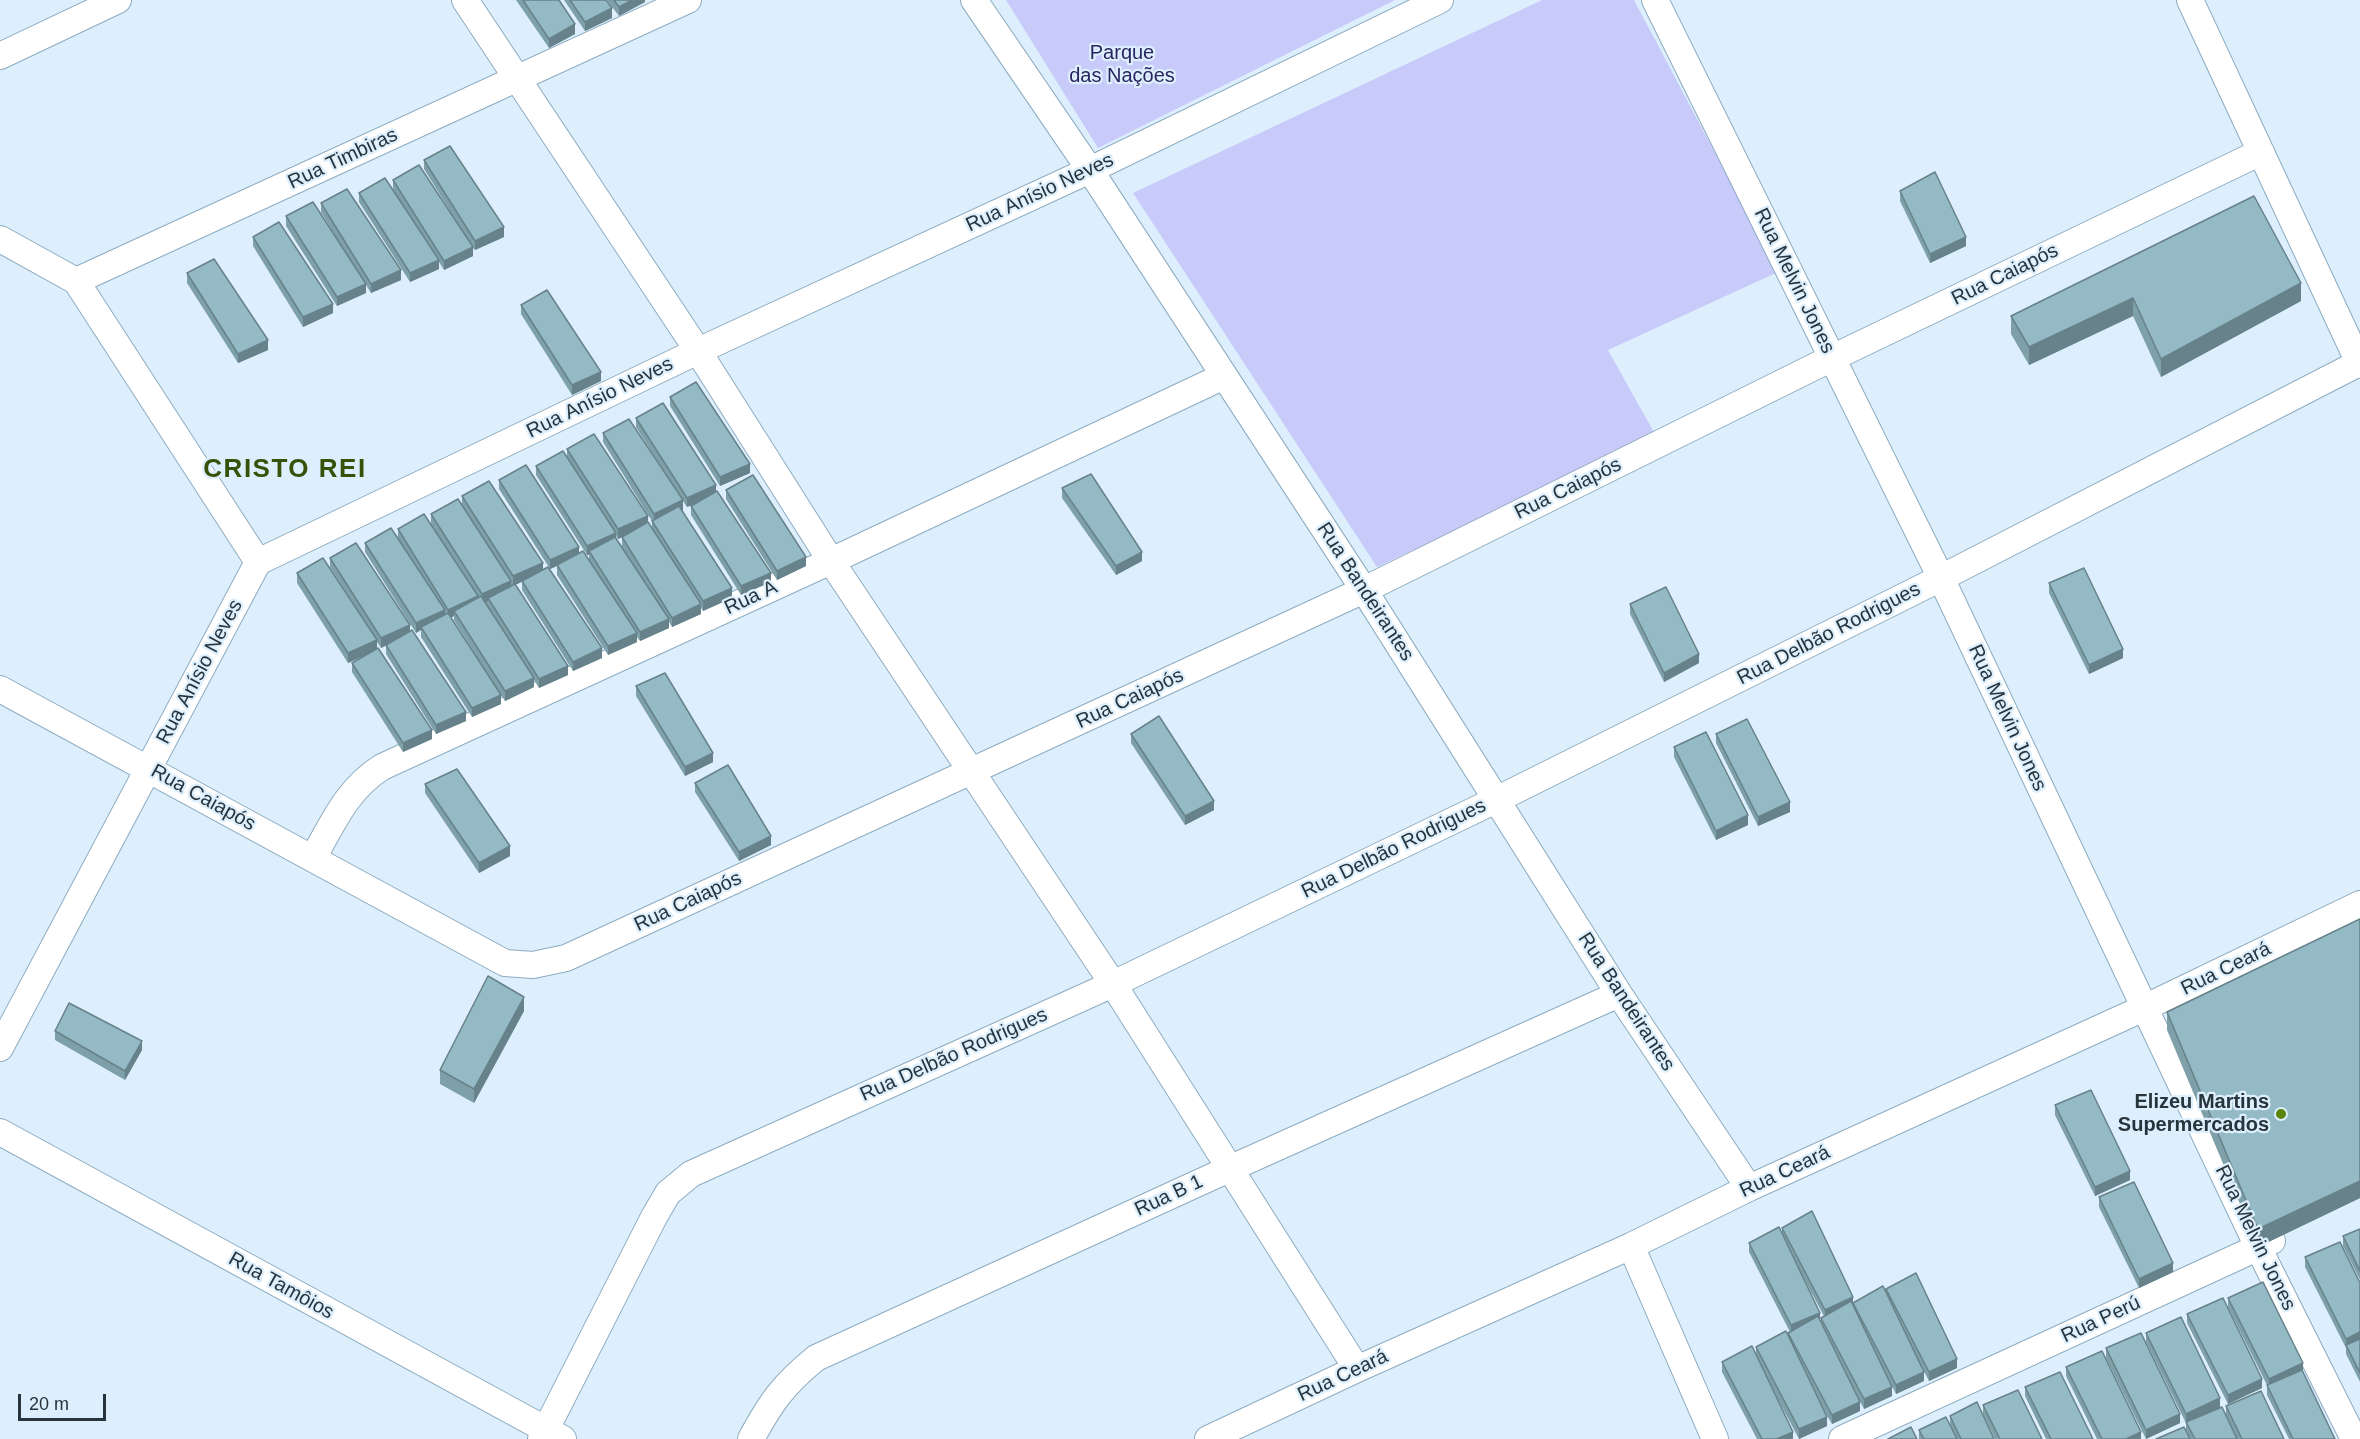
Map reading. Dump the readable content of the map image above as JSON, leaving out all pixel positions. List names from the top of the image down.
{
  "streets": {
    "street": [
      "Rua Timbiras",
      "Rua Anísio Neves",
      "Rua Caiapós",
      "Rua Melvin Jones",
      "Rua Bandeirantes",
      "Rua A",
      "Rua Delbão Rodrigues",
      "Rua Ceará",
      "Rua B 1",
      "Rua Tamôios",
      "Rua Perú"
    ]
  },
  "crossings": [
    ["Rua Anísio Neves", "Rua Caiapós"],
    ["Rua Anísio Neves", "Rua Bandeirantes"],
    ["Rua Caiapós", "Rua Melvin Jones"],
    ["Rua Caiapós", "Rua Bandeirantes"],
    ["Rua Caiapós", "Rua A"],
    ["Rua Melvin Jones", "Rua Delbão Rodrigues"],
    ["Rua Melvin Jones", "Rua Ceará"],
    ["Rua Melvin Jones", "Rua Perú"],
    ["Rua Bandeirantes", "Rua A"],
    ["Rua Bandeirantes", "Rua Delbão Rodrigues"],
    ["Rua Bandeirantes", "Rua Ceará"],
    ["Rua Bandeirantes", "Rua B 1"],
    ["Rua Delbão Rodrigues", "Rua Tamôios"]
  ],
  "districts": ["CRISTO REI"],
  "parks": ["Parque das Nações"],
  "places": ["Elizeu Martins Supermercados"],
  "scale_bar": "20 m"
}
